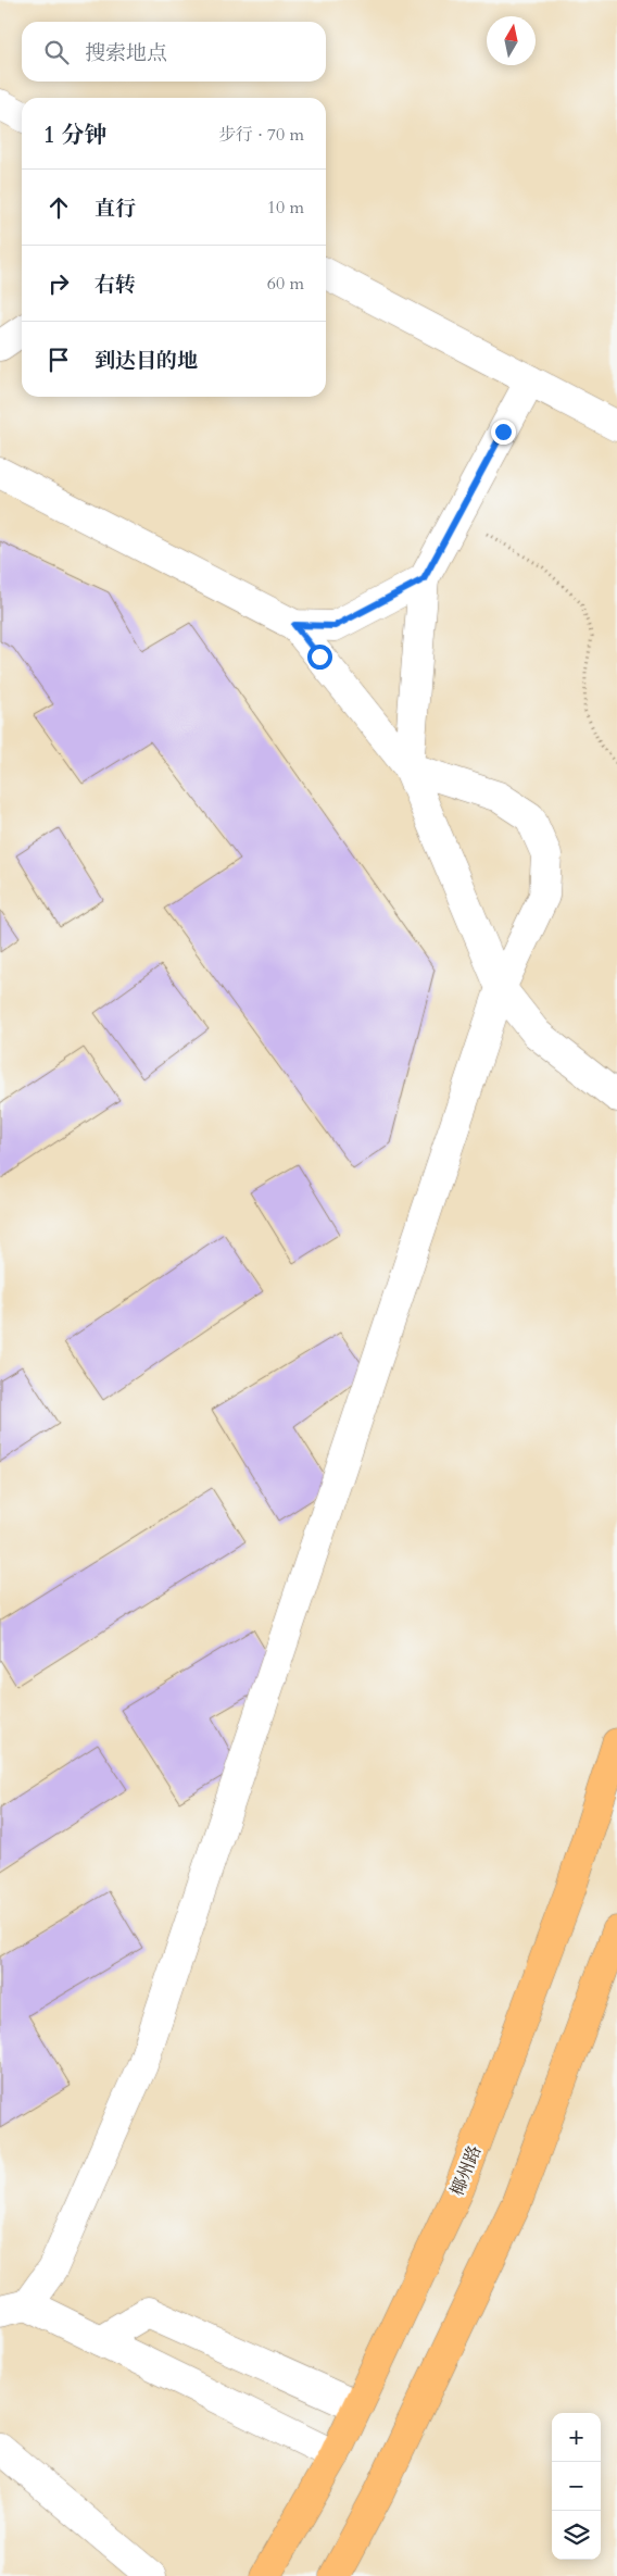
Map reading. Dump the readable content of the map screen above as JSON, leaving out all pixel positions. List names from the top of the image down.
{
  "streets": {
    "main road": ["椰州路"]
  },
  "north": "top",
  "page": {
    "search": "搜索地点",
    "heading": ["1 分钟", "步行 · 70 m"],
    "list": [
      ["直行", "10 m"],
      ["右转", "60 m"],
      "到达目的地"
    ],
    "map_buttons": ["+", "−"]
  }
}
